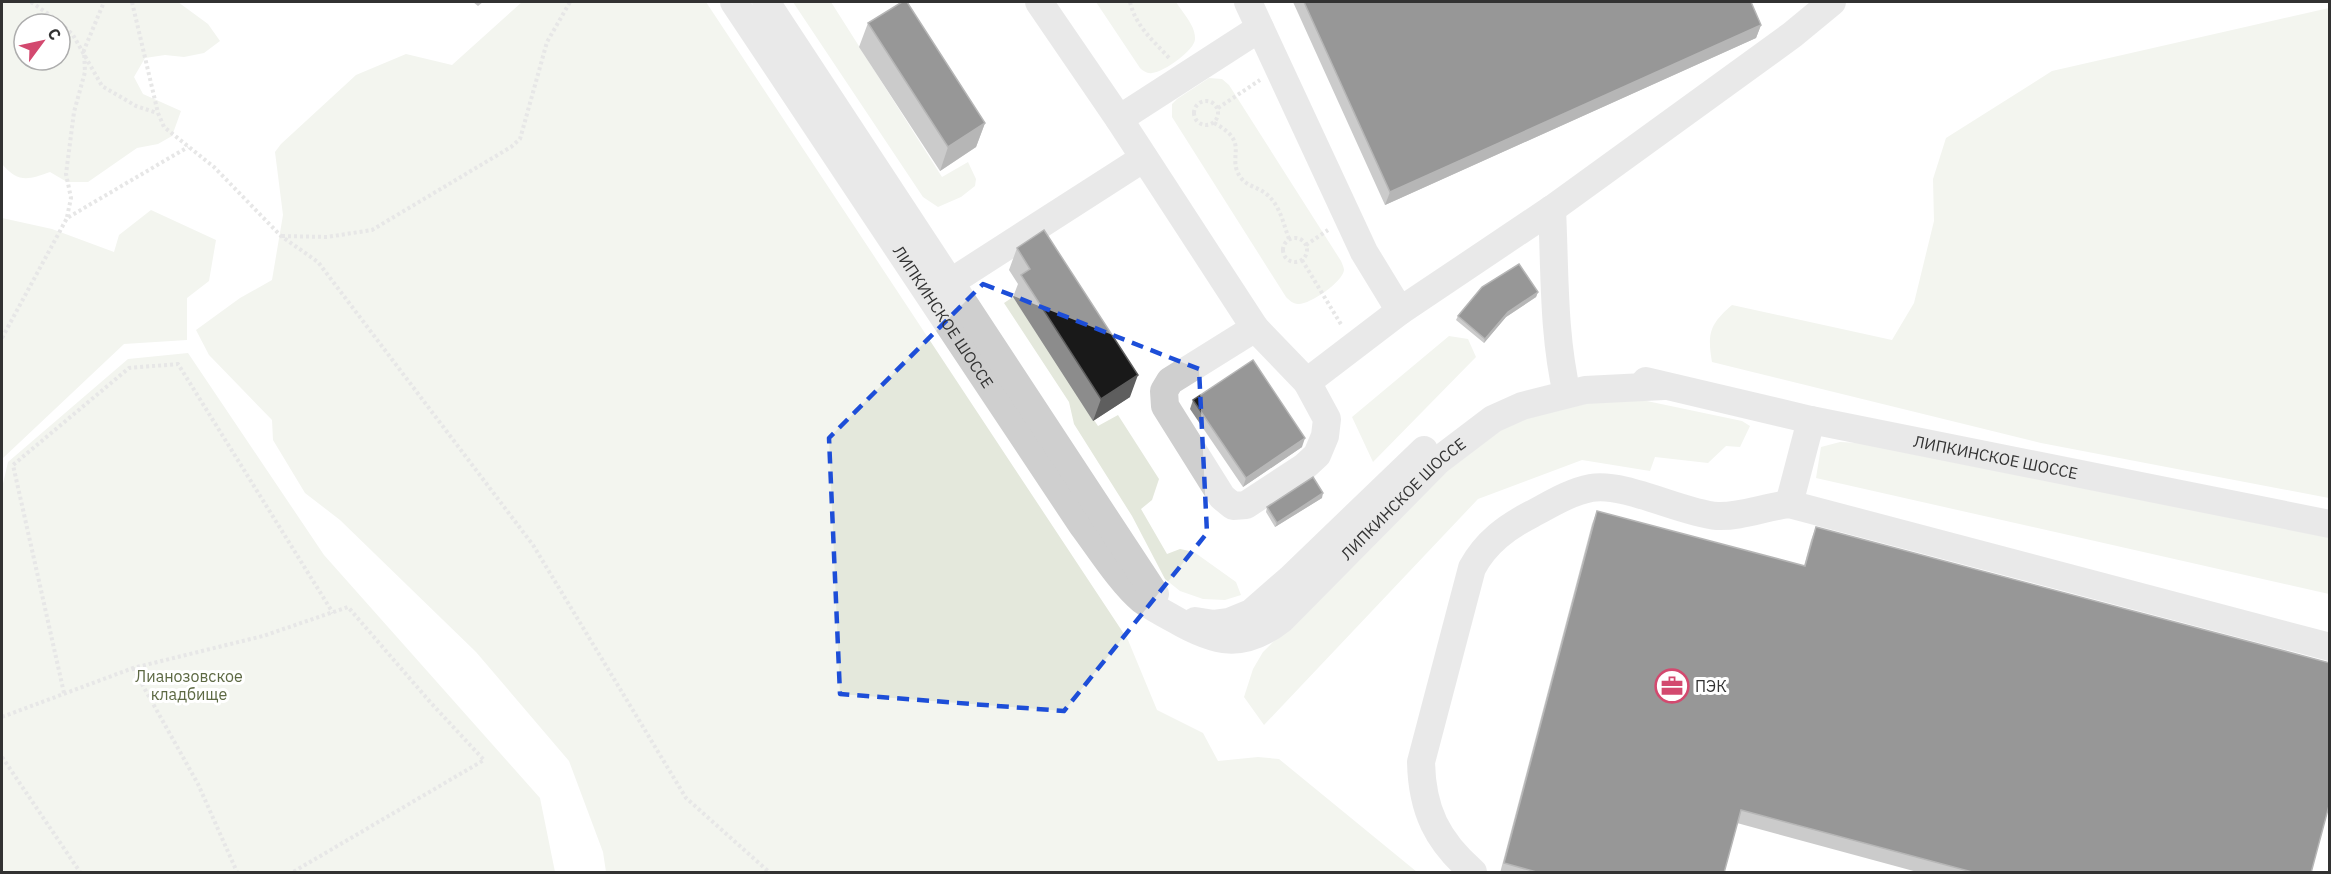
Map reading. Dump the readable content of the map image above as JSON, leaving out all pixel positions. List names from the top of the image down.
{
  "streets": {
    "street": ["ЛИПКИНСКОЕ ШОССЕ"]
  },
  "parks": ["Лианозовское кладбище"],
  "places": {
    "office": ["ПЭК"]
  },
  "north": "top right"
}
